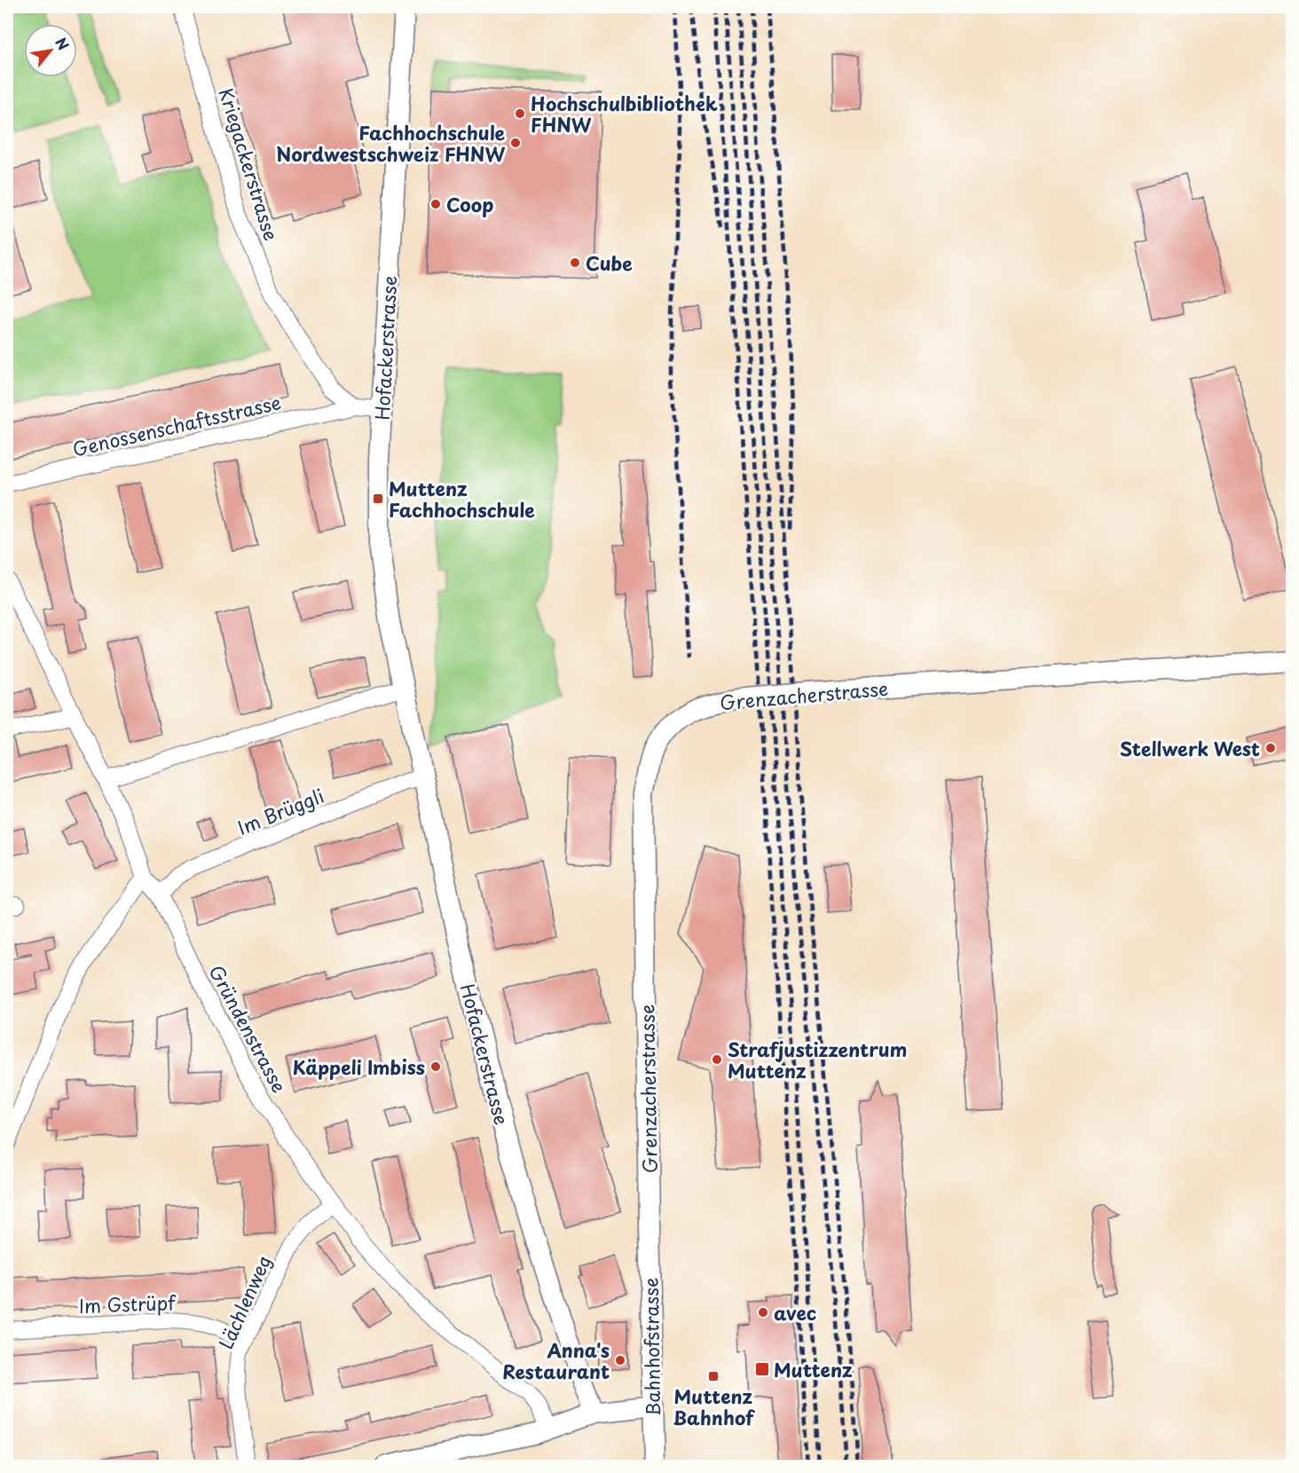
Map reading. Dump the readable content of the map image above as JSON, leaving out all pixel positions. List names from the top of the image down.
{
  "streets": {
    "street": [
      "Kriegackerstrasse",
      "Hofackerstrasse",
      "Genossenschaftsstrasse",
      "Grenzacherstrasse",
      "Im Brüggli",
      "Gründenstrasse",
      "Lächlenweg",
      "Im Gstrüpf",
      "Bahnhofstrasse"
    ]
  },
  "crossings": [
    ["Kriegackerstrasse", "Genossenschaftsstrasse"],
    ["Hofackerstrasse", "Im Brüggli"],
    ["Grenzacherstrasse", "Bahnhofstrasse"],
    ["Im Brüggli", "Gründenstrasse"],
    ["Gründenstrasse", "Lächlenweg"],
    ["Lächlenweg", "Im Gstrüpf"]
  ],
  "places": {
    "other": [
      "Hochschulbibliothek FHNW",
      "Fachhochschule Nordwestschweiz FHNW",
      "Coop",
      "Cube",
      "Stellwerk West",
      "Strafjustizzentrum Muttenz",
      "Käppeli Imbiss",
      "avec",
      "Anna's Restaurant"
    ],
    "transit": ["Muttenz Fachhochschule", "Muttenz", "Muttenz Bahnhof"]
  },
  "north": "top right"
}
